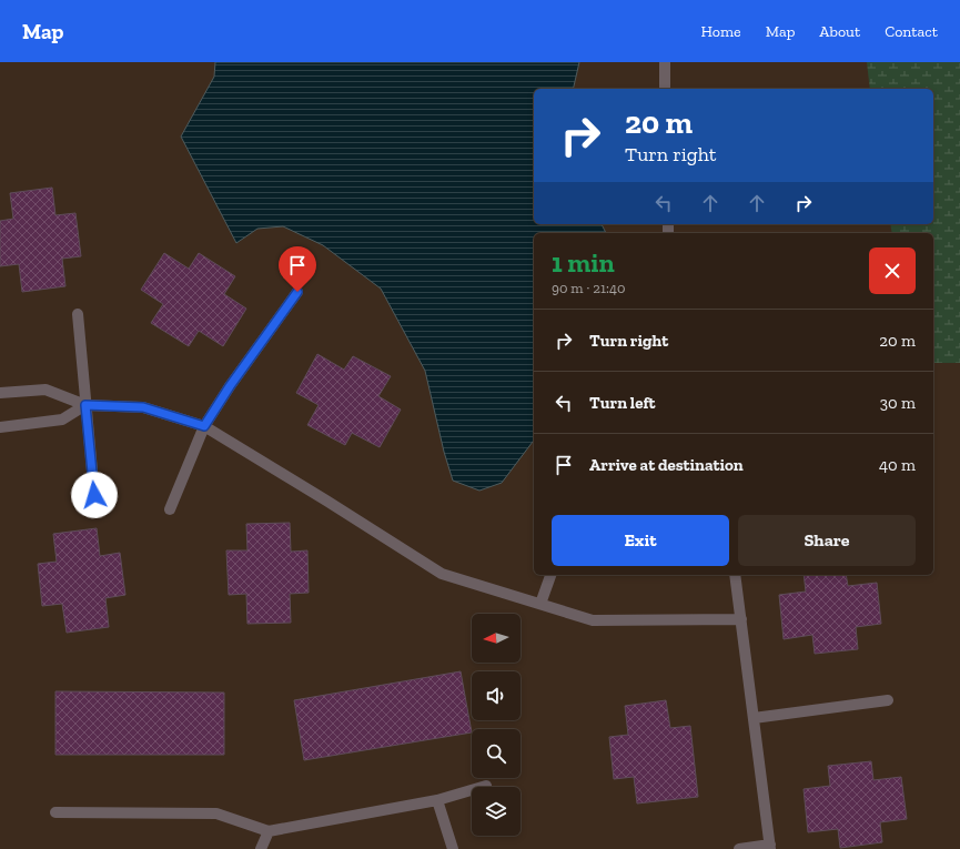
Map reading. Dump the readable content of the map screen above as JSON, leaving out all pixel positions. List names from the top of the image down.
{
  "north": "left",
  "page": {
    "header": "Map",
    "nav": [
      "Home",
      "Map",
      "About",
      "Contact"
    ],
    "turn": ["20 m", "Turn right"],
    "heading": ["1 min", "90 m · 21:40"],
    "list": [
      {
        "name": "Turn right",
        "value": "20 m"
      },
      {
        "name": "Turn left",
        "value": "30 m"
      },
      {
        "name": "Arrive at destination",
        "value": "40 m"
      }
    ],
    "buttons": ["Exit", "Share"]
  }
}
